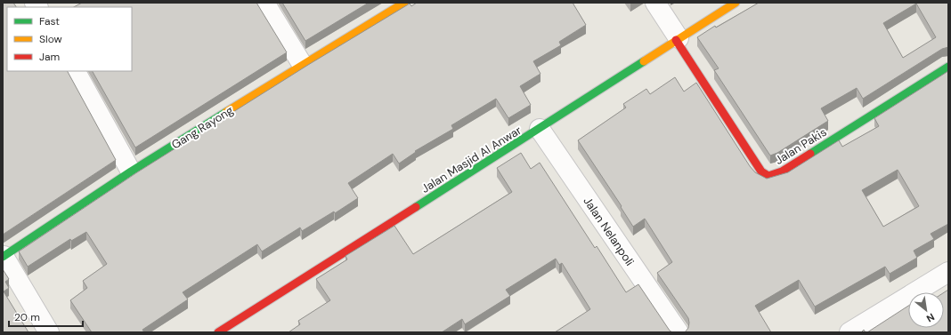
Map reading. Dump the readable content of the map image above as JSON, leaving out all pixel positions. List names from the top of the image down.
{
  "streets": {
    "street": [
      "Gang Rayong",
      "Jalan Pakis",
      "Jalan Masjid Al Anwar",
      "Jalan Nelanpoli"
    ]
  },
  "crossings": [
    ["Jalan Pakis", "Jalan Masjid Al Anwar"],
    ["Jalan Masjid Al Anwar", "Jalan Nelanpoli"]
  ],
  "legend": ["Fast", "Slow", "Jam"],
  "scale_bar": "20 m",
  "north": "bottom right"
}
